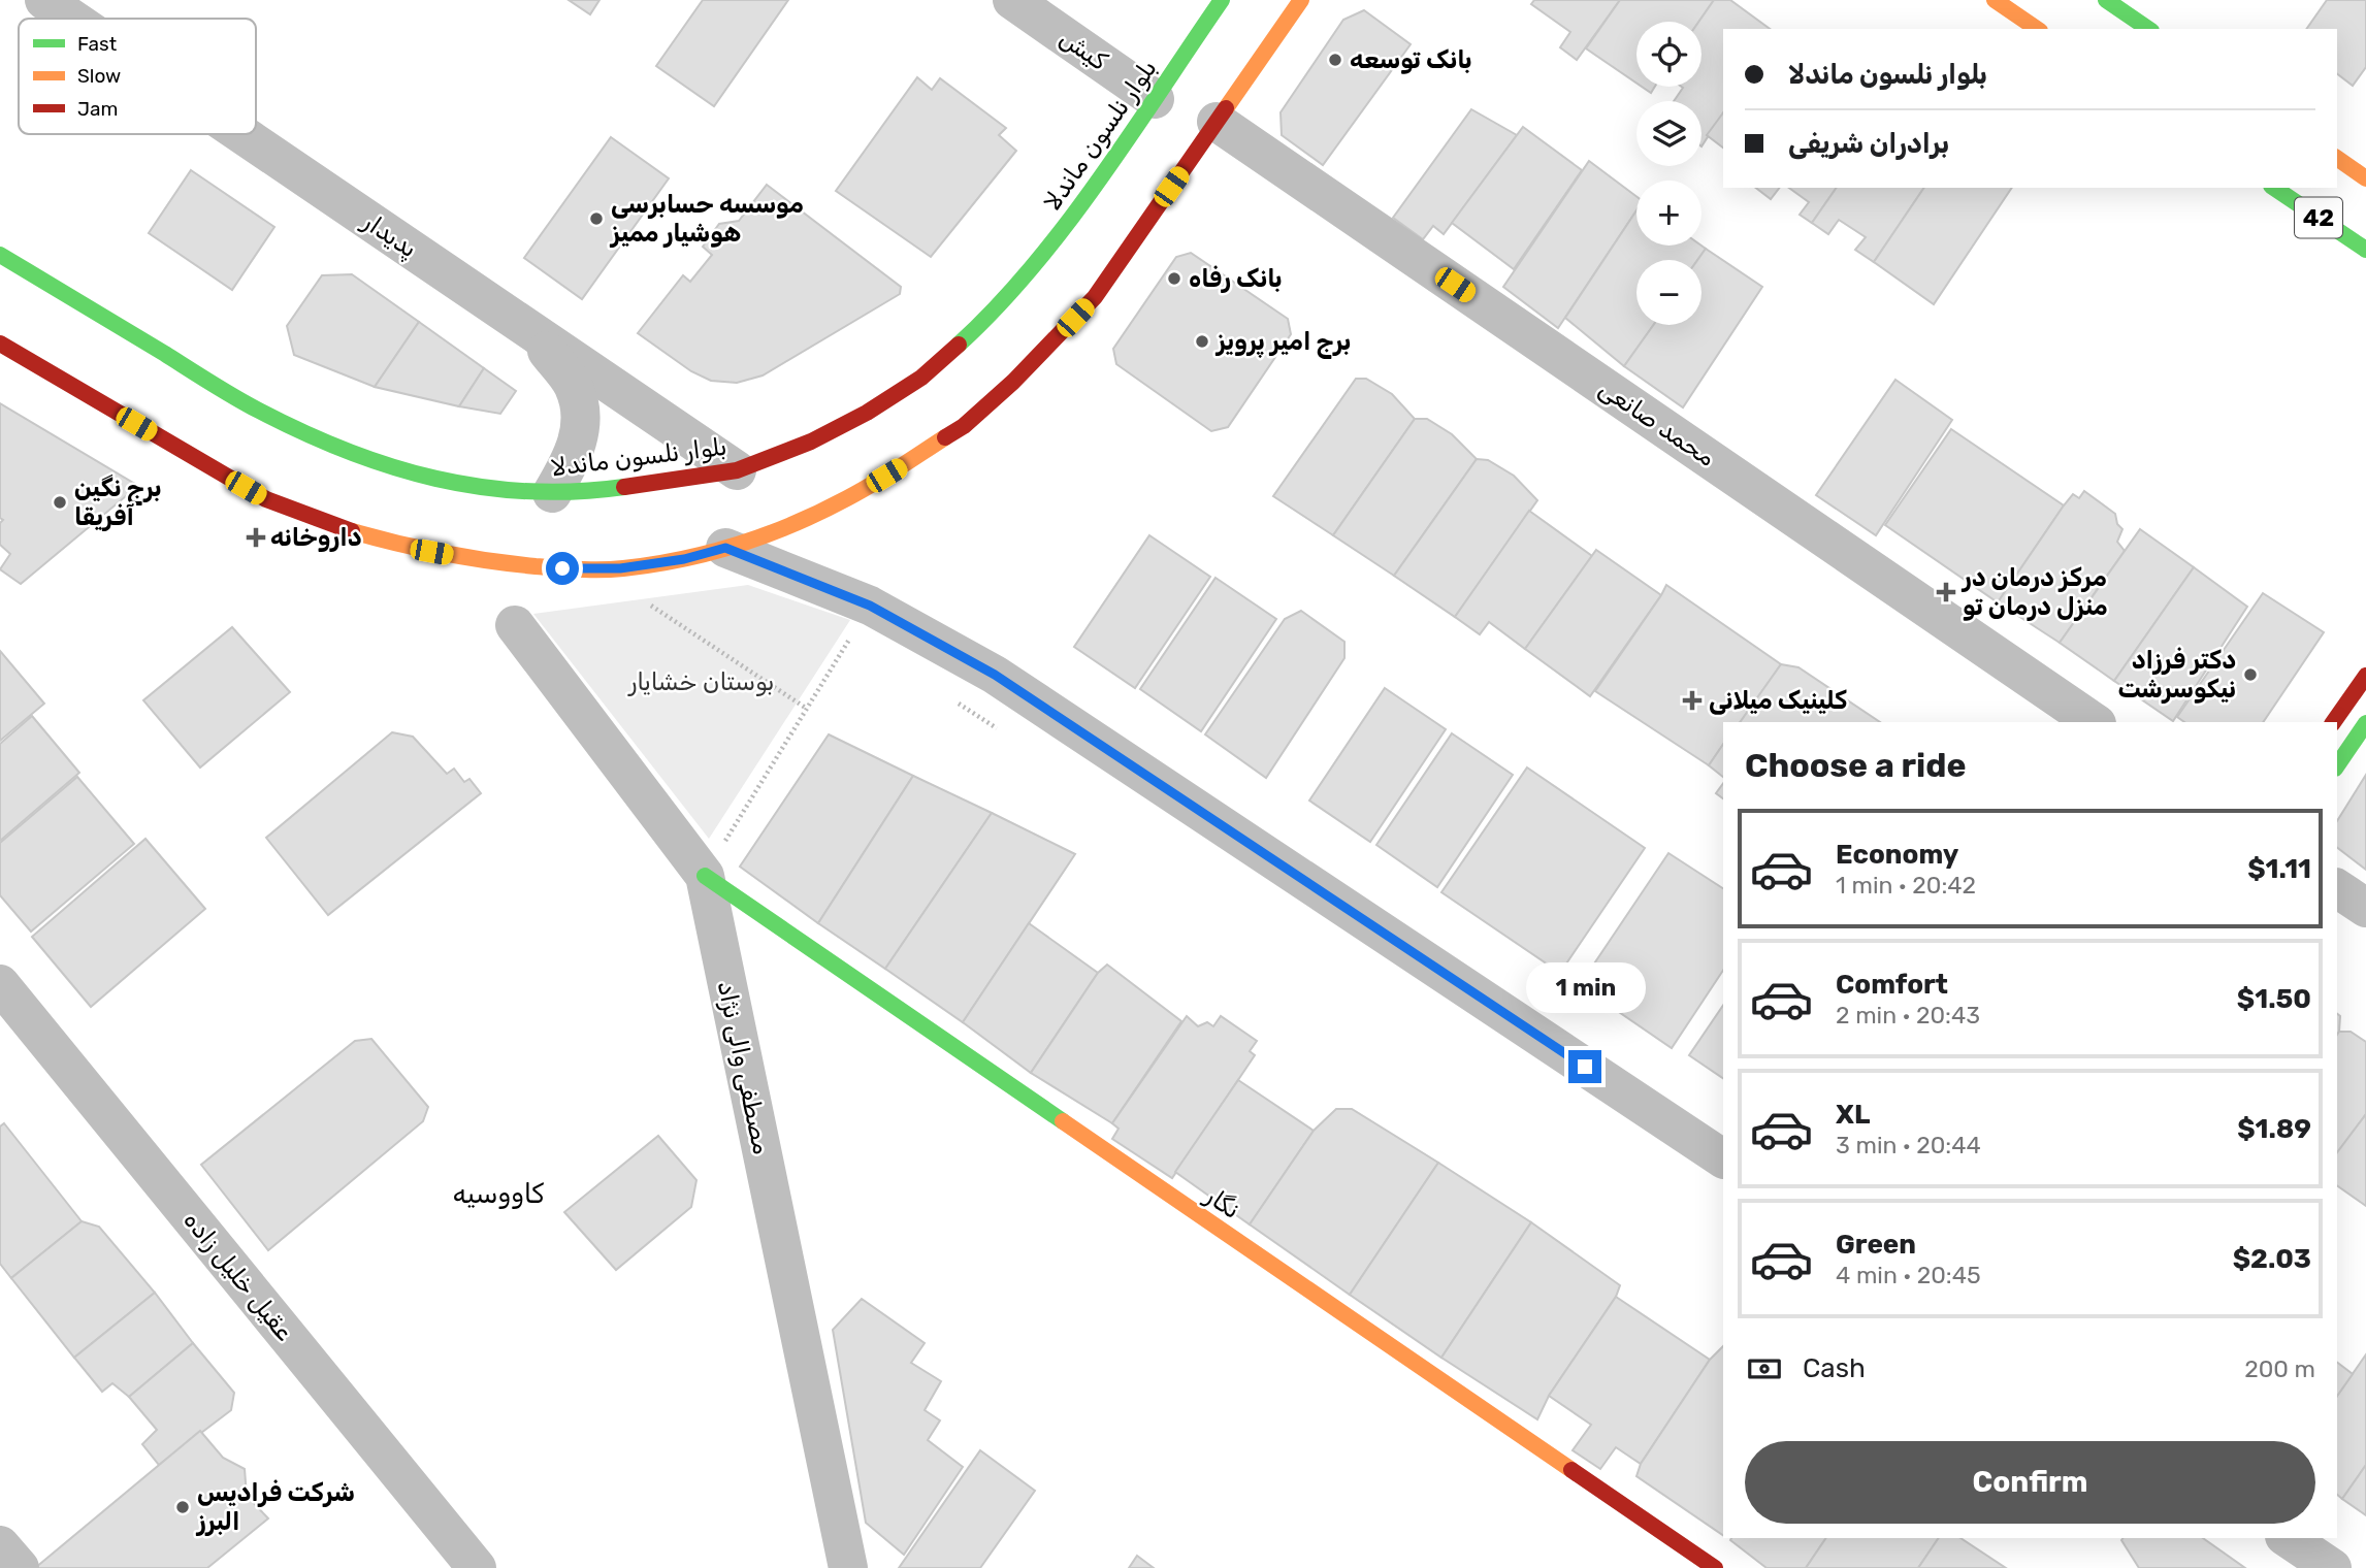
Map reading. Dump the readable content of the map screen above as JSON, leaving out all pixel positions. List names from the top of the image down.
{
  "streets": {
    "main road": ["بلوار نلسون ماندلا", "42", "نگار"],
    "street": [
      "کیش",
      "پدیدار",
      "محمد صانعی",
      "مصطفی والی نژاد",
      "عقیل خلیل زاده"
    ]
  },
  "crossings": [
    ["کیش", "بلوار نلسون ماندلا"],
    ["بلوار نلسون ماندلا", "پدیدار"],
    ["مصطفی والی نژاد", "نگار"]
  ],
  "districts": ["کاووسیه"],
  "parks": ["بوستان خشایار"],
  "places": {
    "other": [
      "بانک توسعه",
      "موسسه حسابرسی هوشیار ممیز",
      "بانک رفاه",
      "برج امیر پرویز",
      "برج نگین آفریقا",
      "دکتر فرزاد نیکوسرشت",
      "شرکت فرادیس البرز"
    ],
    "health": ["داروخانه", "مرکز درمان در منزل درمان تو", "کلینیک میلانی"]
  },
  "legend": ["Fast", "Slow", "Jam"],
  "page": {
    "map_buttons": ["+", "−"],
    "banner": ["بلوار نلسون ماندلا", "برادران شریفی"],
    "heading": "Choose a ride",
    "list": [
      {
        "name": "Economy",
        "note": "1 min · 20:42",
        "value": "$1.11"
      },
      {
        "name": "Comfort",
        "note": "2 min · 20:43",
        "value": "$1.50"
      },
      {
        "name": "XL",
        "note": "3 min · 20:44",
        "value": "$1.89"
      },
      {
        "name": "Green",
        "note": "4 min · 20:45",
        "value": "$2.03"
      }
    ],
    "bubble": "1 min",
    "pay": ["Cash", "200 m"],
    "buttons": "Confirm"
  }
}
